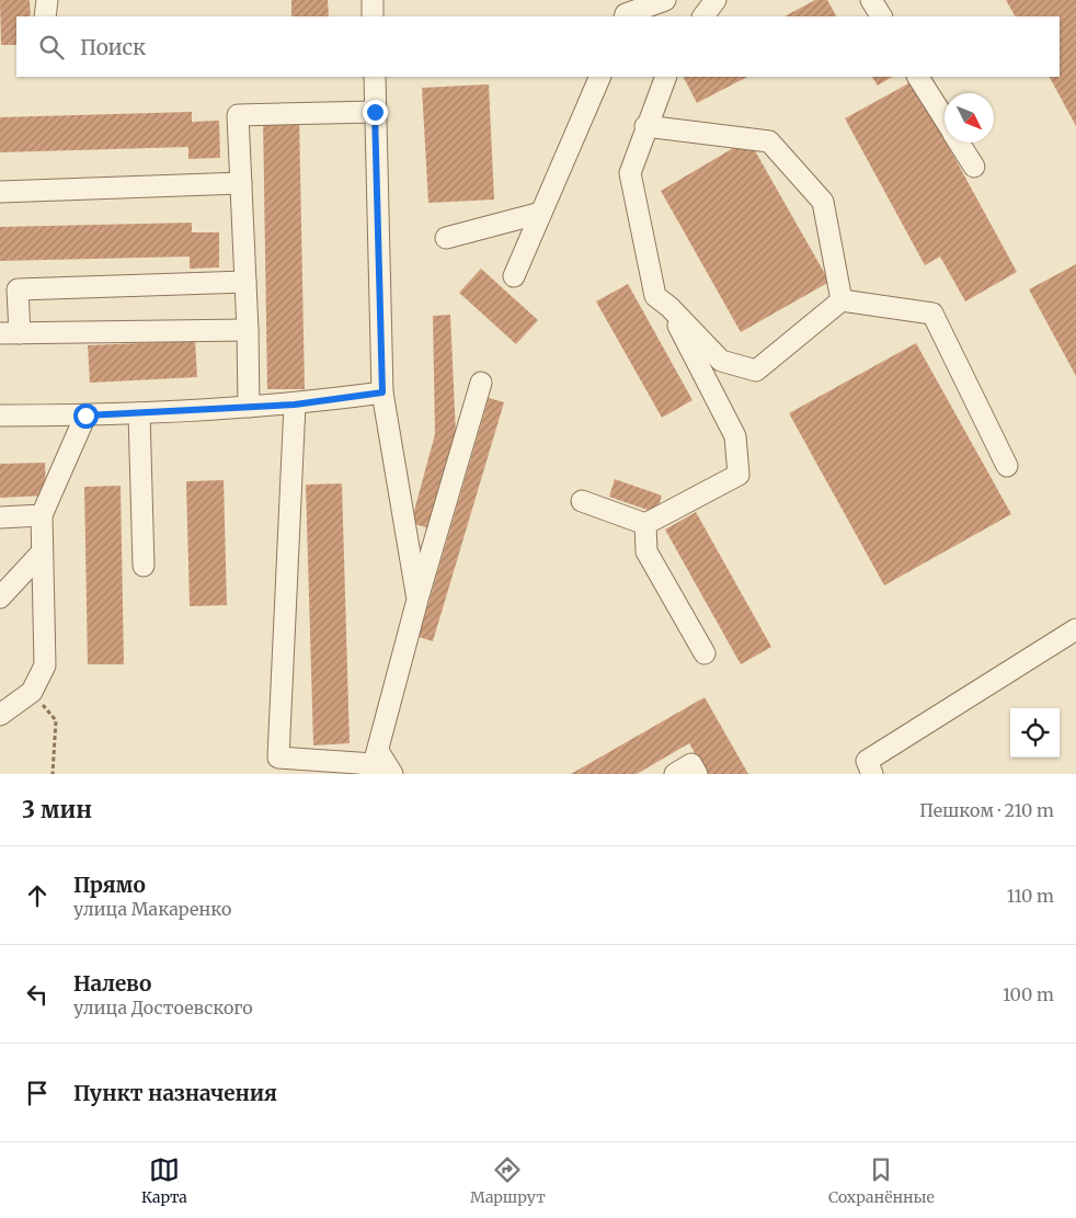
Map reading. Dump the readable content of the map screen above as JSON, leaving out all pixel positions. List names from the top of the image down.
{
  "north": "bottom right",
  "page": {
    "search": "Поиск",
    "heading": ["3 мин", "Пешком · 210 m"],
    "list": [
      ["Прямо", "улица Макаренко", "110 m"],
      ["Налево", "улица Достоевского", "100 m"],
      "Пункт назначения"
    ],
    "nav": ["Карта", "Маршрут", "Сохранённые"]
  }
}
